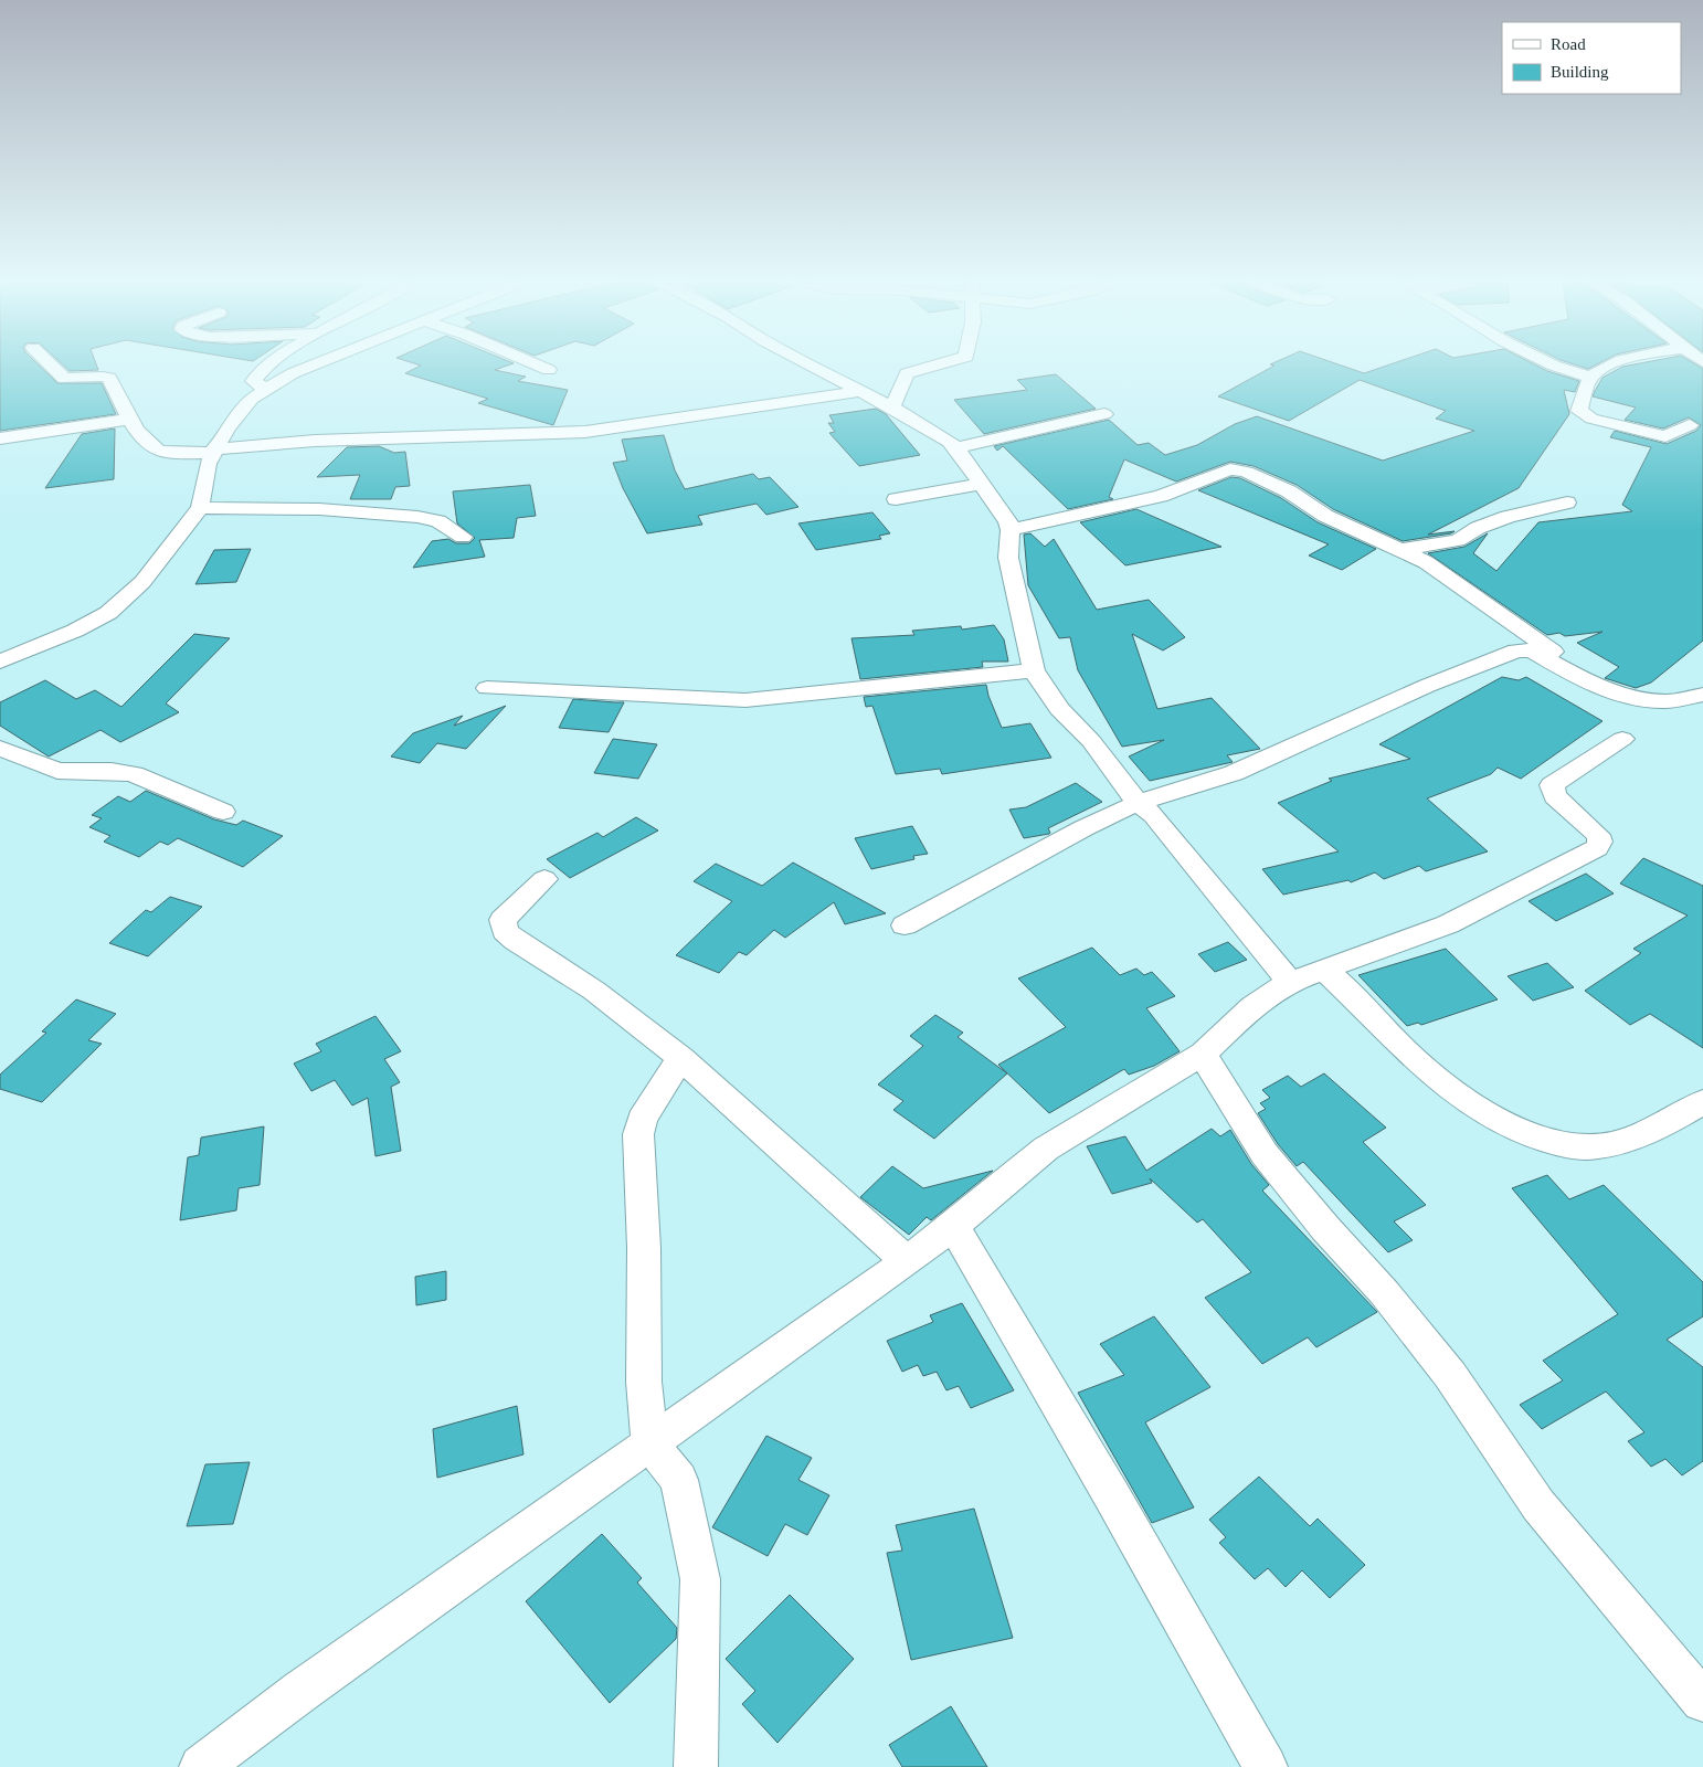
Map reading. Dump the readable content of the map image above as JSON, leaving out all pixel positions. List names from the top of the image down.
{
  "legend": ["Road", "Building"]
}
